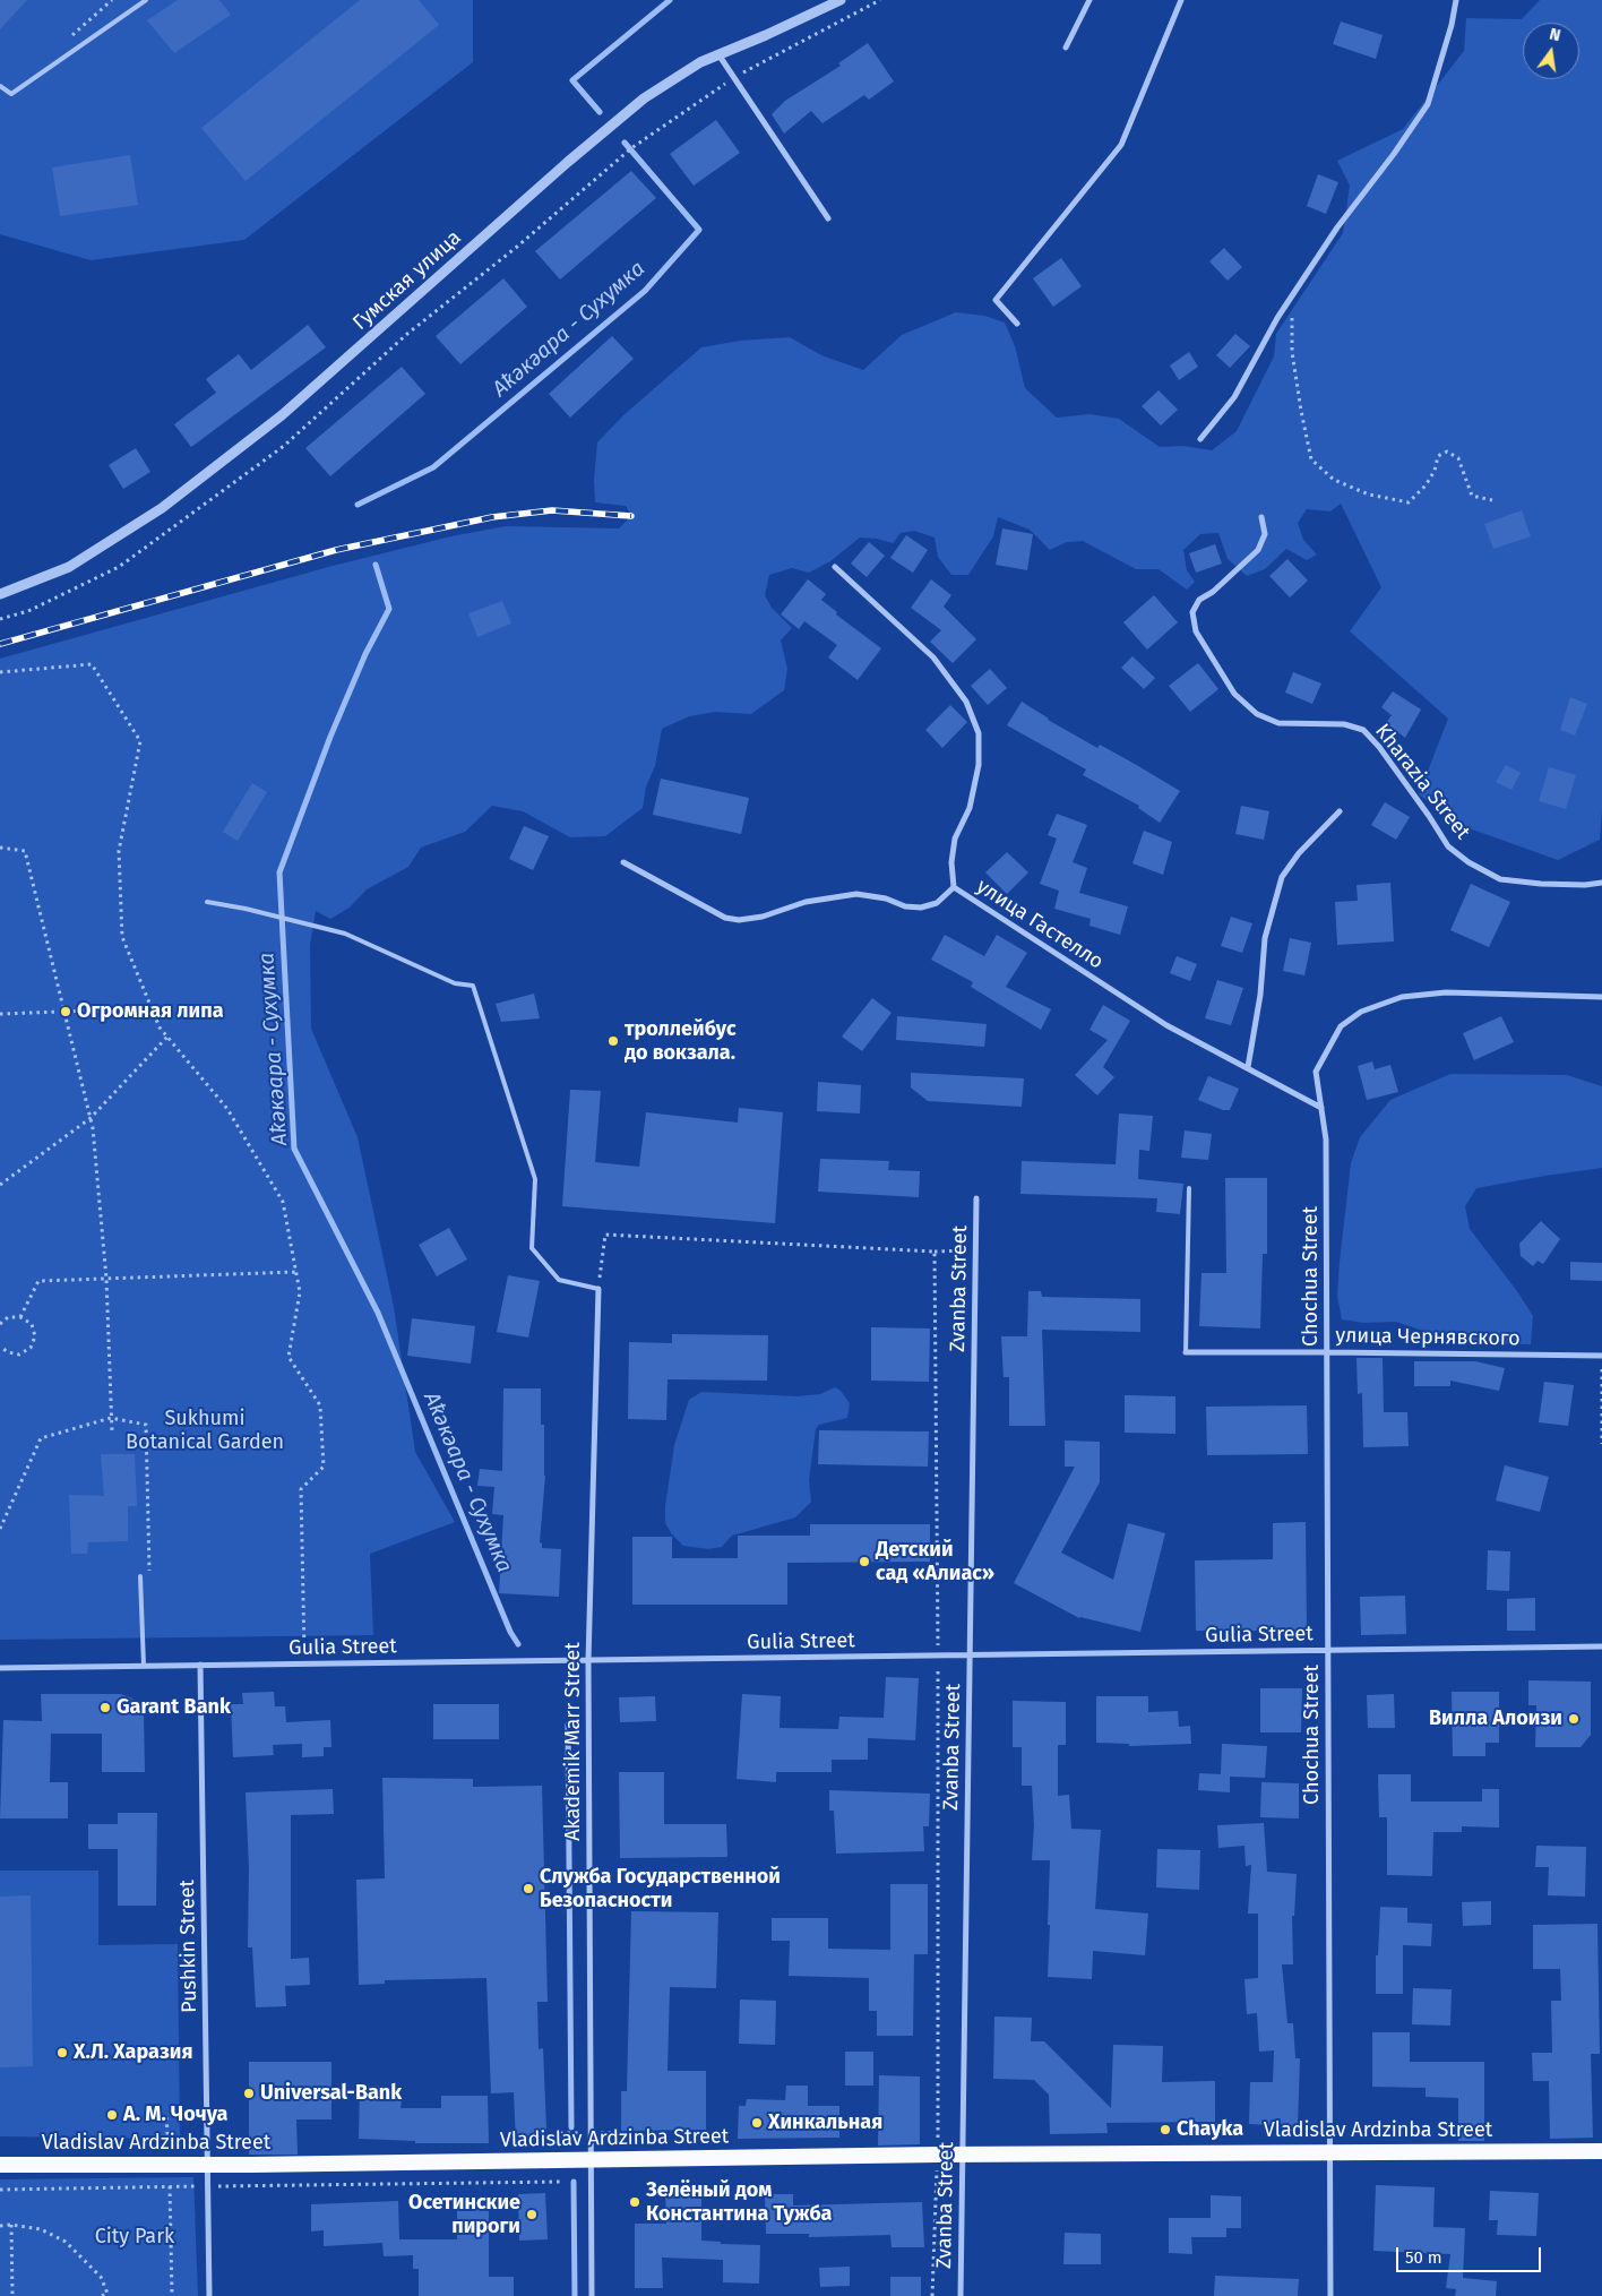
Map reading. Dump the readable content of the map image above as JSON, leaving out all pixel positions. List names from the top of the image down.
{
  "streets": {
    "highway": ["Vladislav Ardzinba Street"],
    "street": [
      "Гумская улица",
      "Kharazia Street",
      "улица Гастелло",
      "Chochua Street",
      "Zvanba Street",
      "улица Чернявского",
      "Gulia Street",
      "Akademik Marr Street",
      "Pushkin Street"
    ]
  },
  "crossings": [
    ["улица Гастелло", "Chochua Street"],
    ["Chochua Street", "улица Чернявского"],
    ["Chochua Street", "Gulia Street"],
    ["Chochua Street", "Vladislav Ardzinba Street"],
    ["Zvanba Street", "Gulia Street"],
    ["Zvanba Street", "Vladislav Ardzinba Street"],
    ["Gulia Street", "Akademik Marr Street"],
    ["Gulia Street", "Pushkin Street"],
    ["Akademik Marr Street", "Vladislav Ardzinba Street"],
    ["Pushkin Street", "Vladislav Ardzinba Street"]
  ],
  "water": ["Аҟәкәара - Сухумка"],
  "parks": ["Sukhumi Botanical Garden", "City Park"],
  "places": [
    "Огромная липа",
    "троллейбус до вокзала.",
    "Детский сад «Алиас»",
    "Garant Bank",
    "Вилла Алоизи",
    "Служба Государственной Безопасности",
    "Х.Л. Харазия",
    "Universal-Bank",
    "А. М. Чочуа",
    "Хинкальная",
    "Chayka",
    "Зелёный дом Константина Тужба",
    "Осетинские пироги"
  ],
  "scale_bar": "50 m",
  "north": "top"
}
